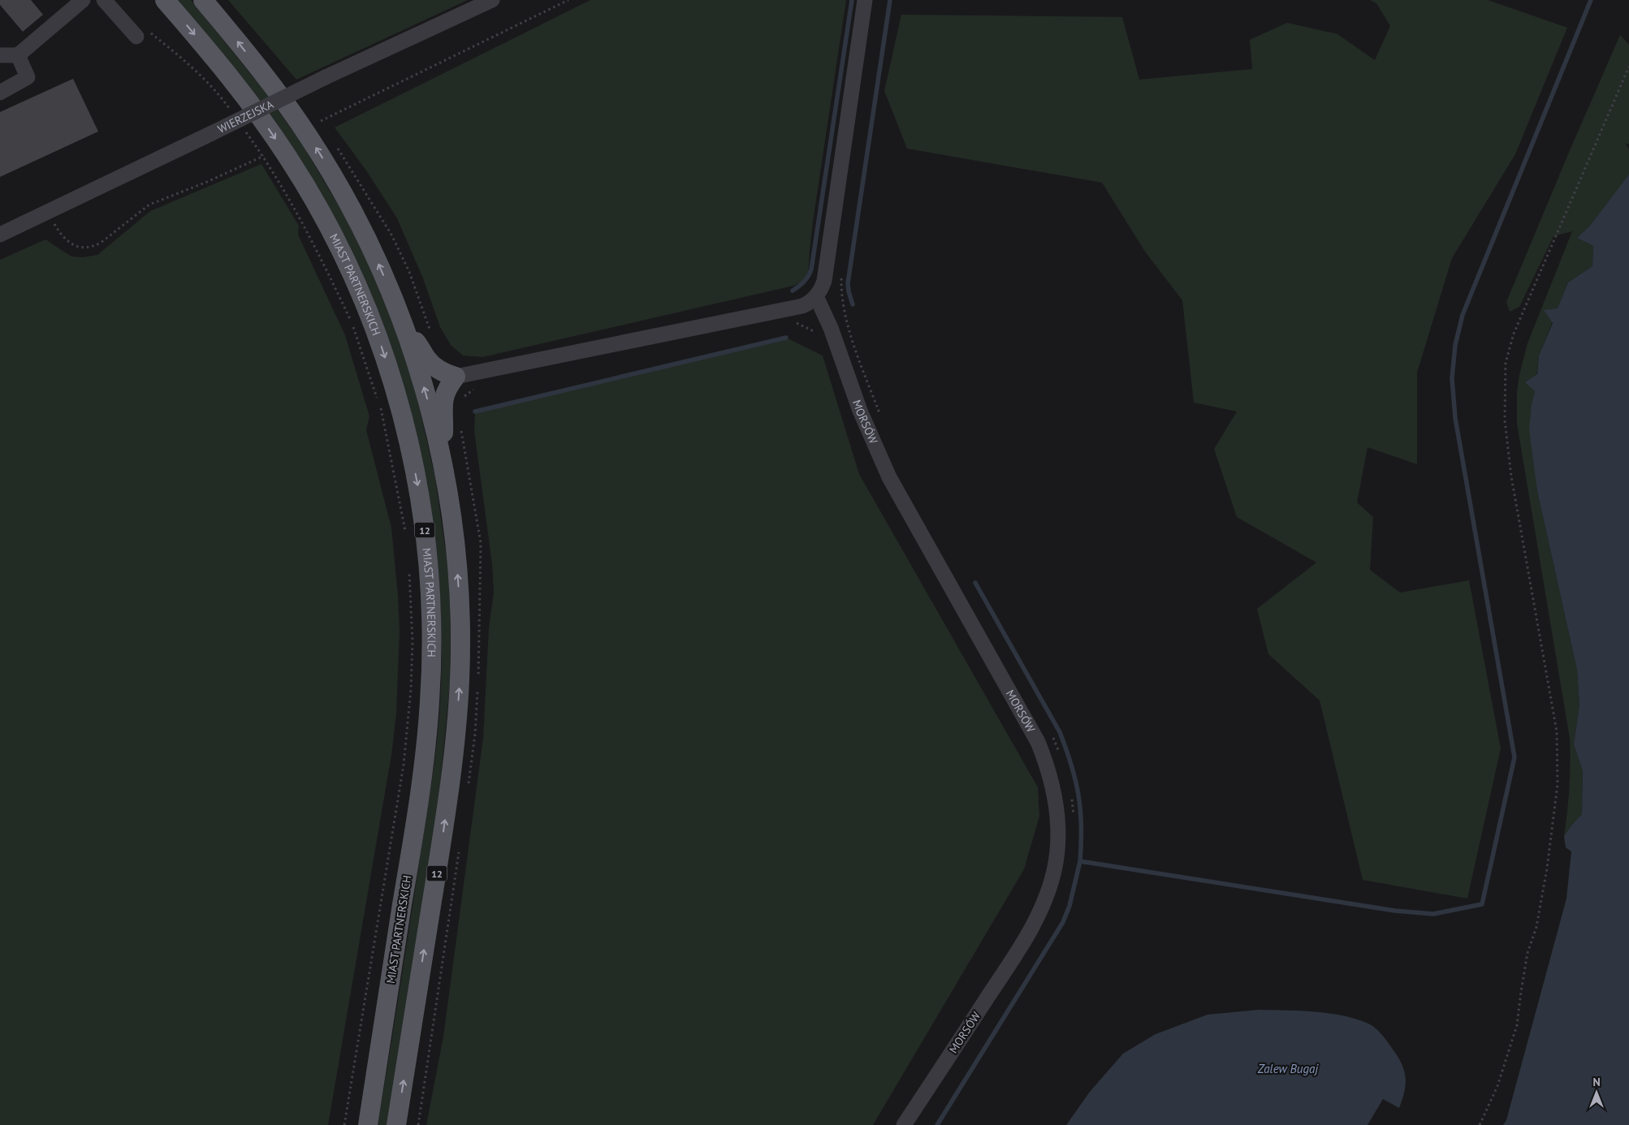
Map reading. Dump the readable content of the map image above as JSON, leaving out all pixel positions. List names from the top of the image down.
{
  "streets": {
    "main road": ["MIAST PARTNERSKICH", "12"],
    "street": ["WIERZEJSKA", "MORSÓW"]
  },
  "water": ["Zalew Bugaj"],
  "north": "top"
}
